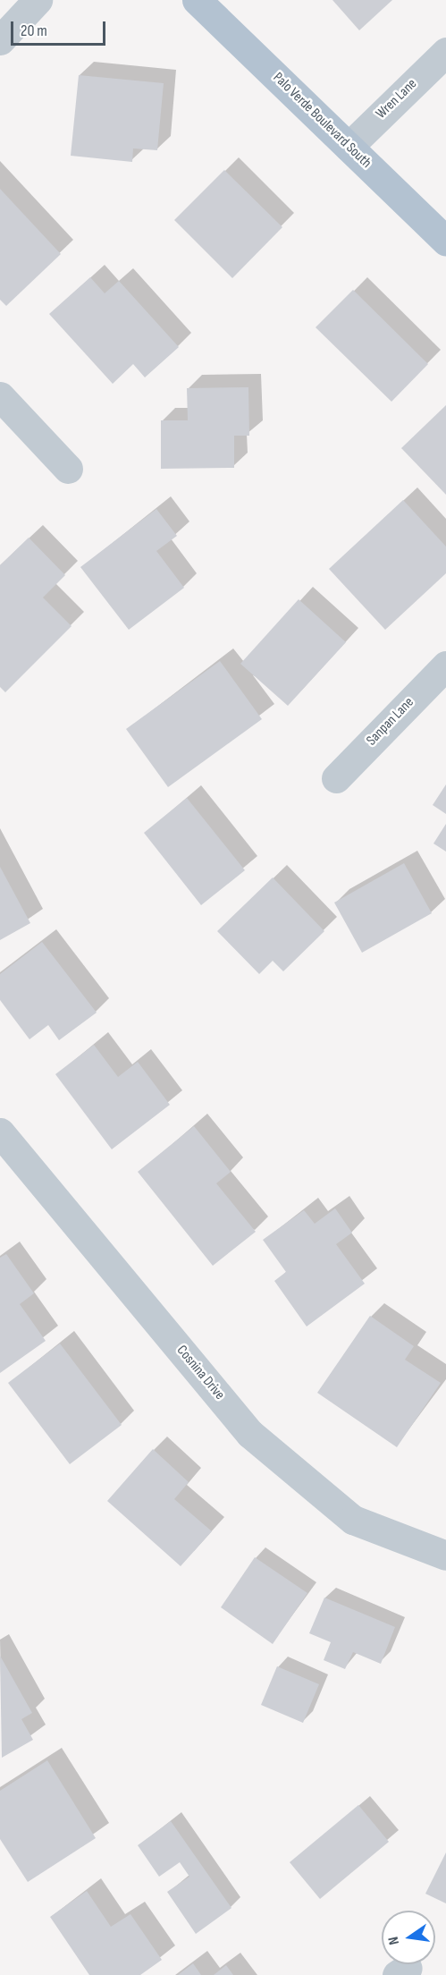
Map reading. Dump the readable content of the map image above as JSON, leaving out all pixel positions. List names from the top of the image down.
{
  "streets": {
    "main road": ["Palo Verde Boulevard South"],
    "street": ["Wren Lane", "Sanpan Lane", "Cosnina Drive"]
  },
  "crossings": [
    ["Wren Lane", "Palo Verde Boulevard South"]
  ],
  "scale_bar": "20 m",
  "north": "left"
}
